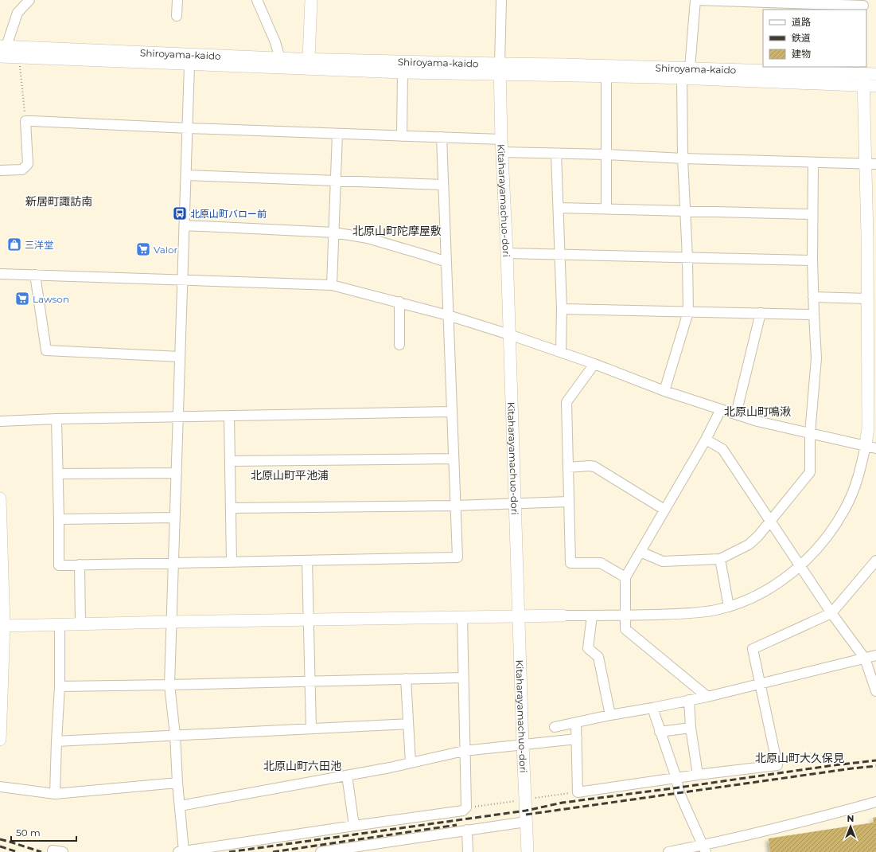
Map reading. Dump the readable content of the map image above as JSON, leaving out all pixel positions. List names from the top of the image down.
{
  "streets": {
    "street": ["Shiroyama-kaido", "Kitaharayamachuo-dori"]
  },
  "crossings": [
    ["Shiroyama-kaido", "Kitaharayamachuo-dori"]
  ],
  "districts": [
    "新居町諏訪南",
    "北原山町陀摩屋敷",
    "北原山町鳴湫",
    "北原山町平池浦",
    "北原山町大久保見",
    "北原山町六田池"
  ],
  "places": {
    "bus stop": ["北原山町バロー前"],
    "shop": ["三洋堂"],
    "supermarket": ["Valor", "Lawson"]
  },
  "legend": ["道路", "鉄道", "建物"],
  "scale_bar": "50 m",
  "north": "top"
}
